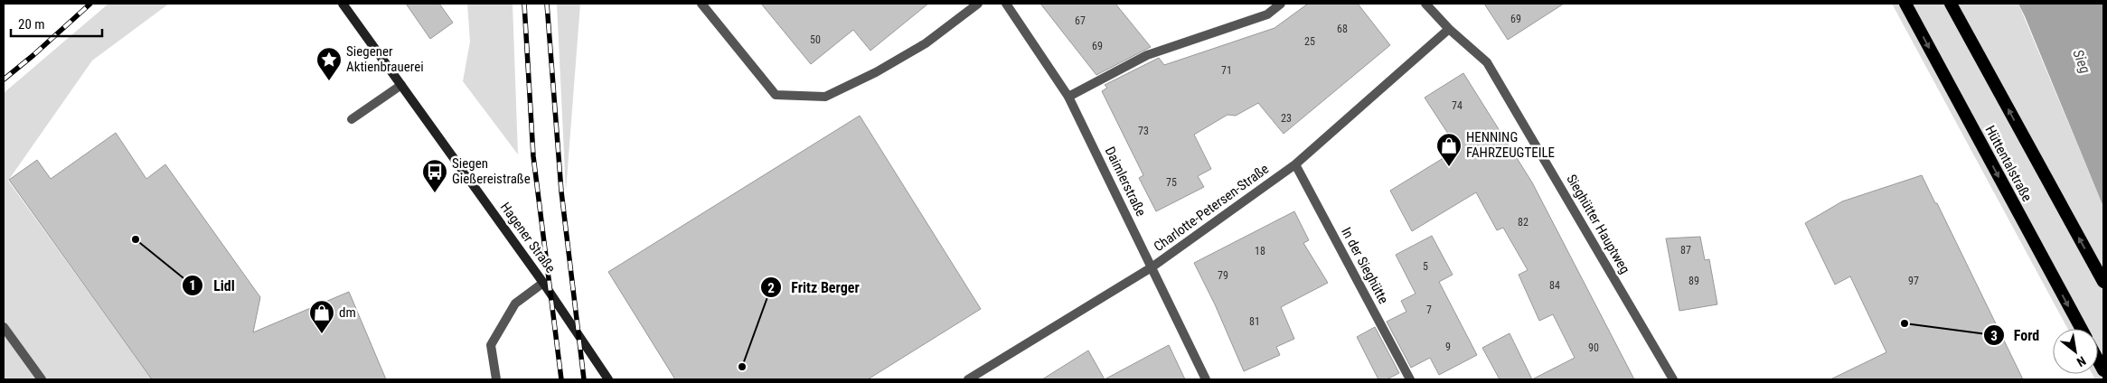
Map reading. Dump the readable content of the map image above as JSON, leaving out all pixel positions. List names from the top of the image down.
{
  "streets": {
    "highway": ["Hüttentalstraße"],
    "main road": ["Hagener Straße"],
    "street": [
      "Daimlerstraße",
      "Charlotte-Petersen-Straße",
      "Sieghütter Hauptweg",
      "In der Sieghütte"
    ]
  },
  "crossings": [
    ["Daimlerstraße", "Charlotte-Petersen-Straße"],
    ["Charlotte-Petersen-Straße", "Sieghütter Hauptweg"],
    ["Charlotte-Petersen-Straße", "In der Sieghütte"]
  ],
  "water": ["Sieg"],
  "places": {
    "place": ["Siegener Aktienbrauerei"],
    "shop": ["HENNING FAHRZEUGTEILE", "dm"],
    "bus stop": ["Siegen Gießereistraße"],
    "other": ["Lidl", "Ford", "Fritz Berger"]
  },
  "house_numbers": [
    "69",
    "67",
    "68",
    "50",
    "25",
    "69",
    "71",
    "74",
    "23",
    "73",
    "75",
    "82",
    "87",
    "18",
    "5",
    "79",
    "89",
    "97",
    "84",
    "7",
    "81",
    "9",
    "90"
  ],
  "scale_bar": "20 m",
  "north": "bottom right"
}
